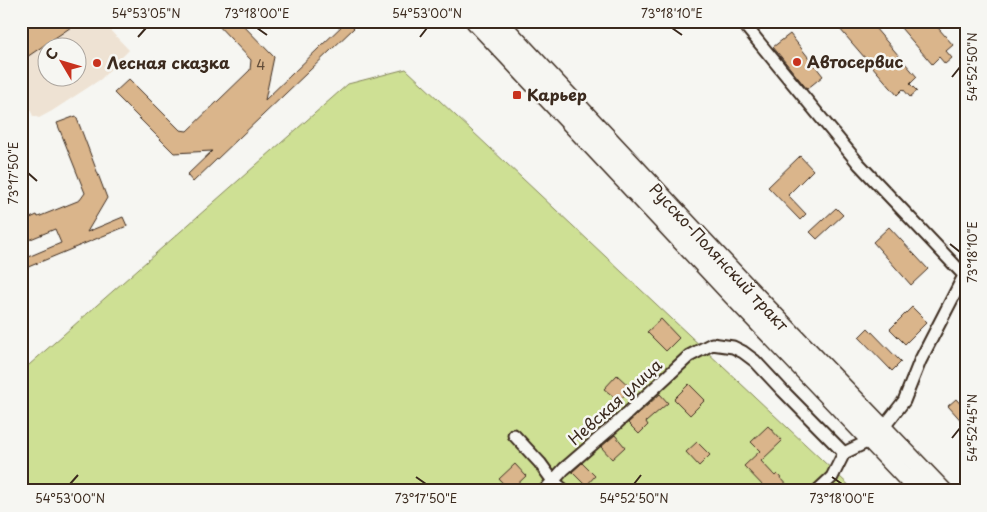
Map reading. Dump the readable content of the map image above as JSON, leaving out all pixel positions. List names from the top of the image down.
{
  "streets": {
    "main road": ["Русско-Полянский тракт"],
    "street": ["Невская улица"]
  },
  "places": {
    "other": ["Автосервис", "Лесная сказка"],
    "transit": ["Карьер"]
  },
  "house_numbers": ["4"],
  "north": "top left",
  "coordinates": [
    "54°53'05\"N",
    "73°18'00\"E",
    "54°53'00\"N",
    "73°18'10\"E",
    "54°52'50\"N",
    "73°17'50\"E",
    "54°52'45\"N"
  ]
}
